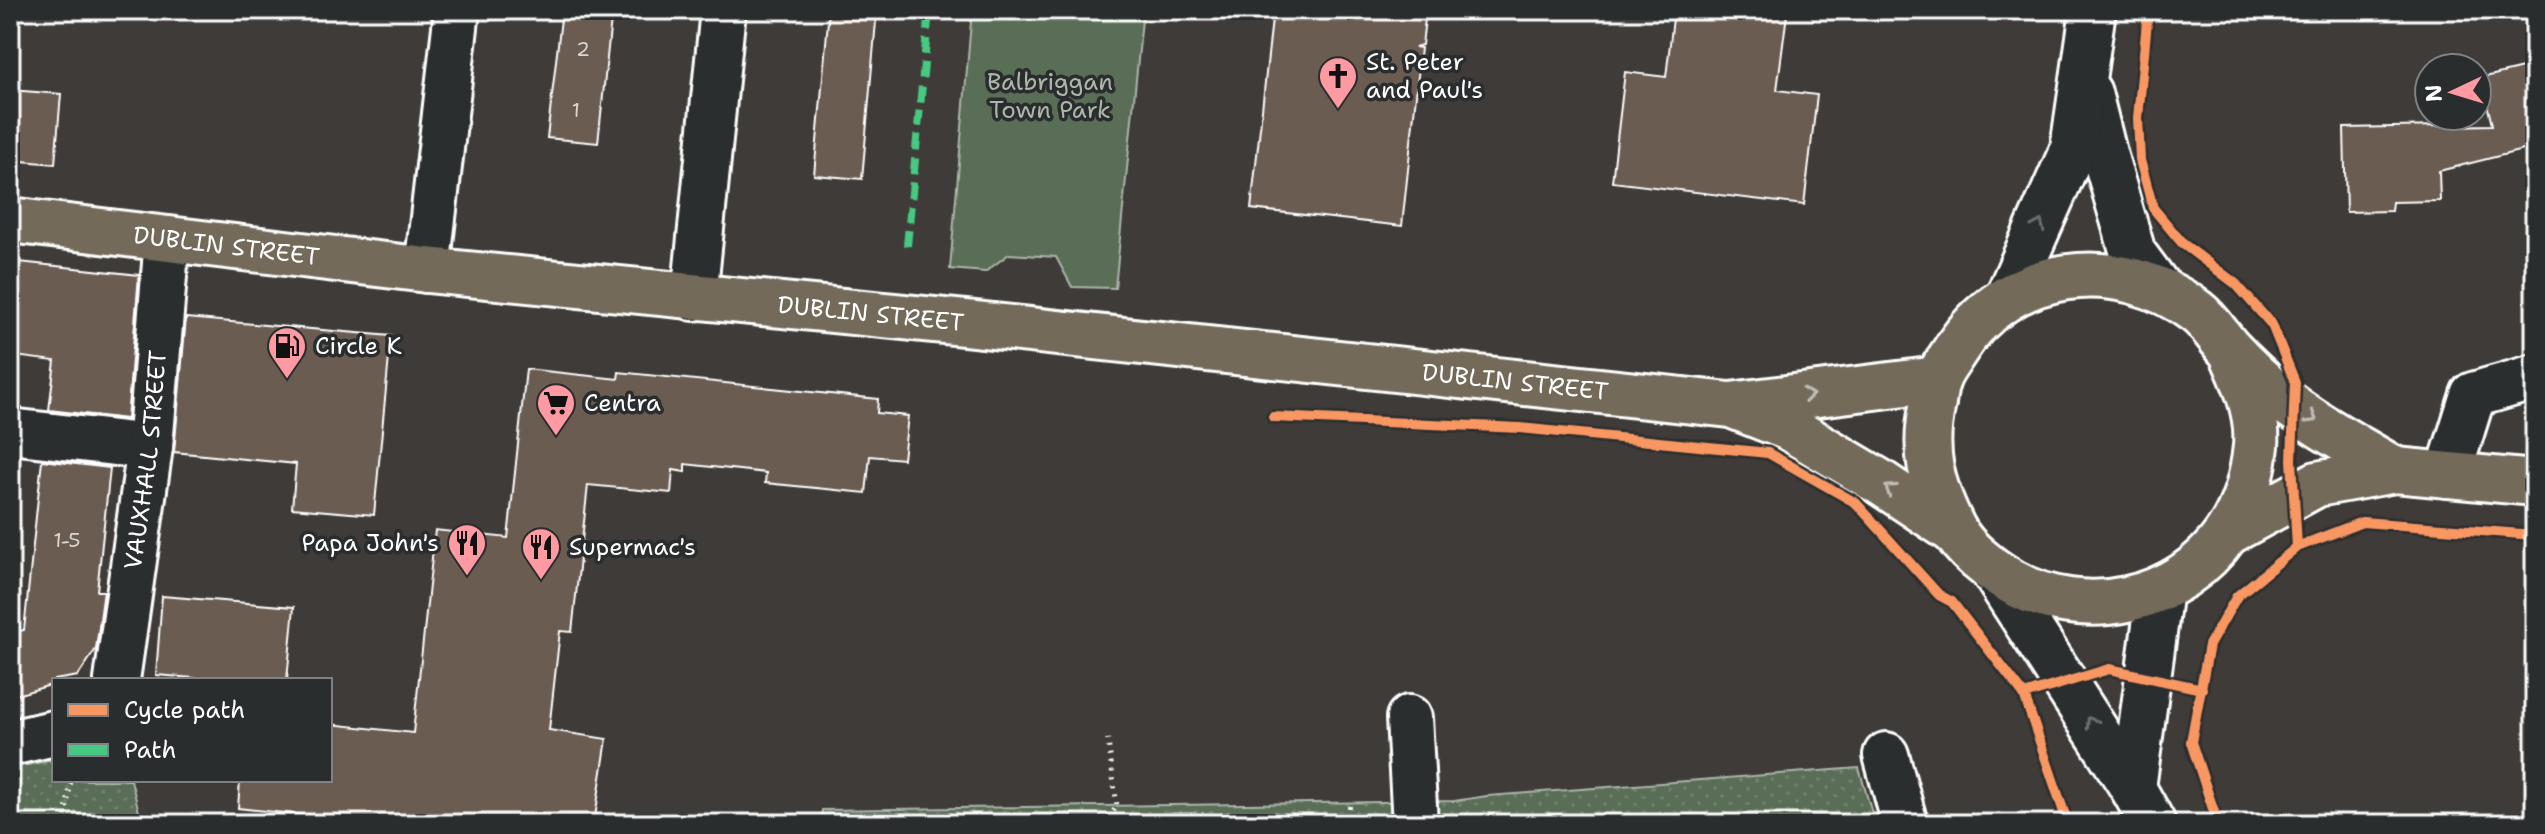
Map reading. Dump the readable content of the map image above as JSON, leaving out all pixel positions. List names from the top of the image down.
{
  "streets": {
    "main road": ["DUBLIN STREET"],
    "street": ["VAUXHALL STREET"]
  },
  "crossings": [
    ["DUBLIN STREET", "VAUXHALL STREET"]
  ],
  "parks": ["Balbriggan Town Park"],
  "places": {
    "church": ["St. Peter and Paul's"],
    "fuel station": ["Circle K"],
    "supermarket": ["Centra"],
    "restaurant": ["Papa John's", "Supermac's"]
  },
  "house_numbers": ["2", "1", "1-5"],
  "legend": ["Cycle path", "Path"],
  "north": "left"
}
